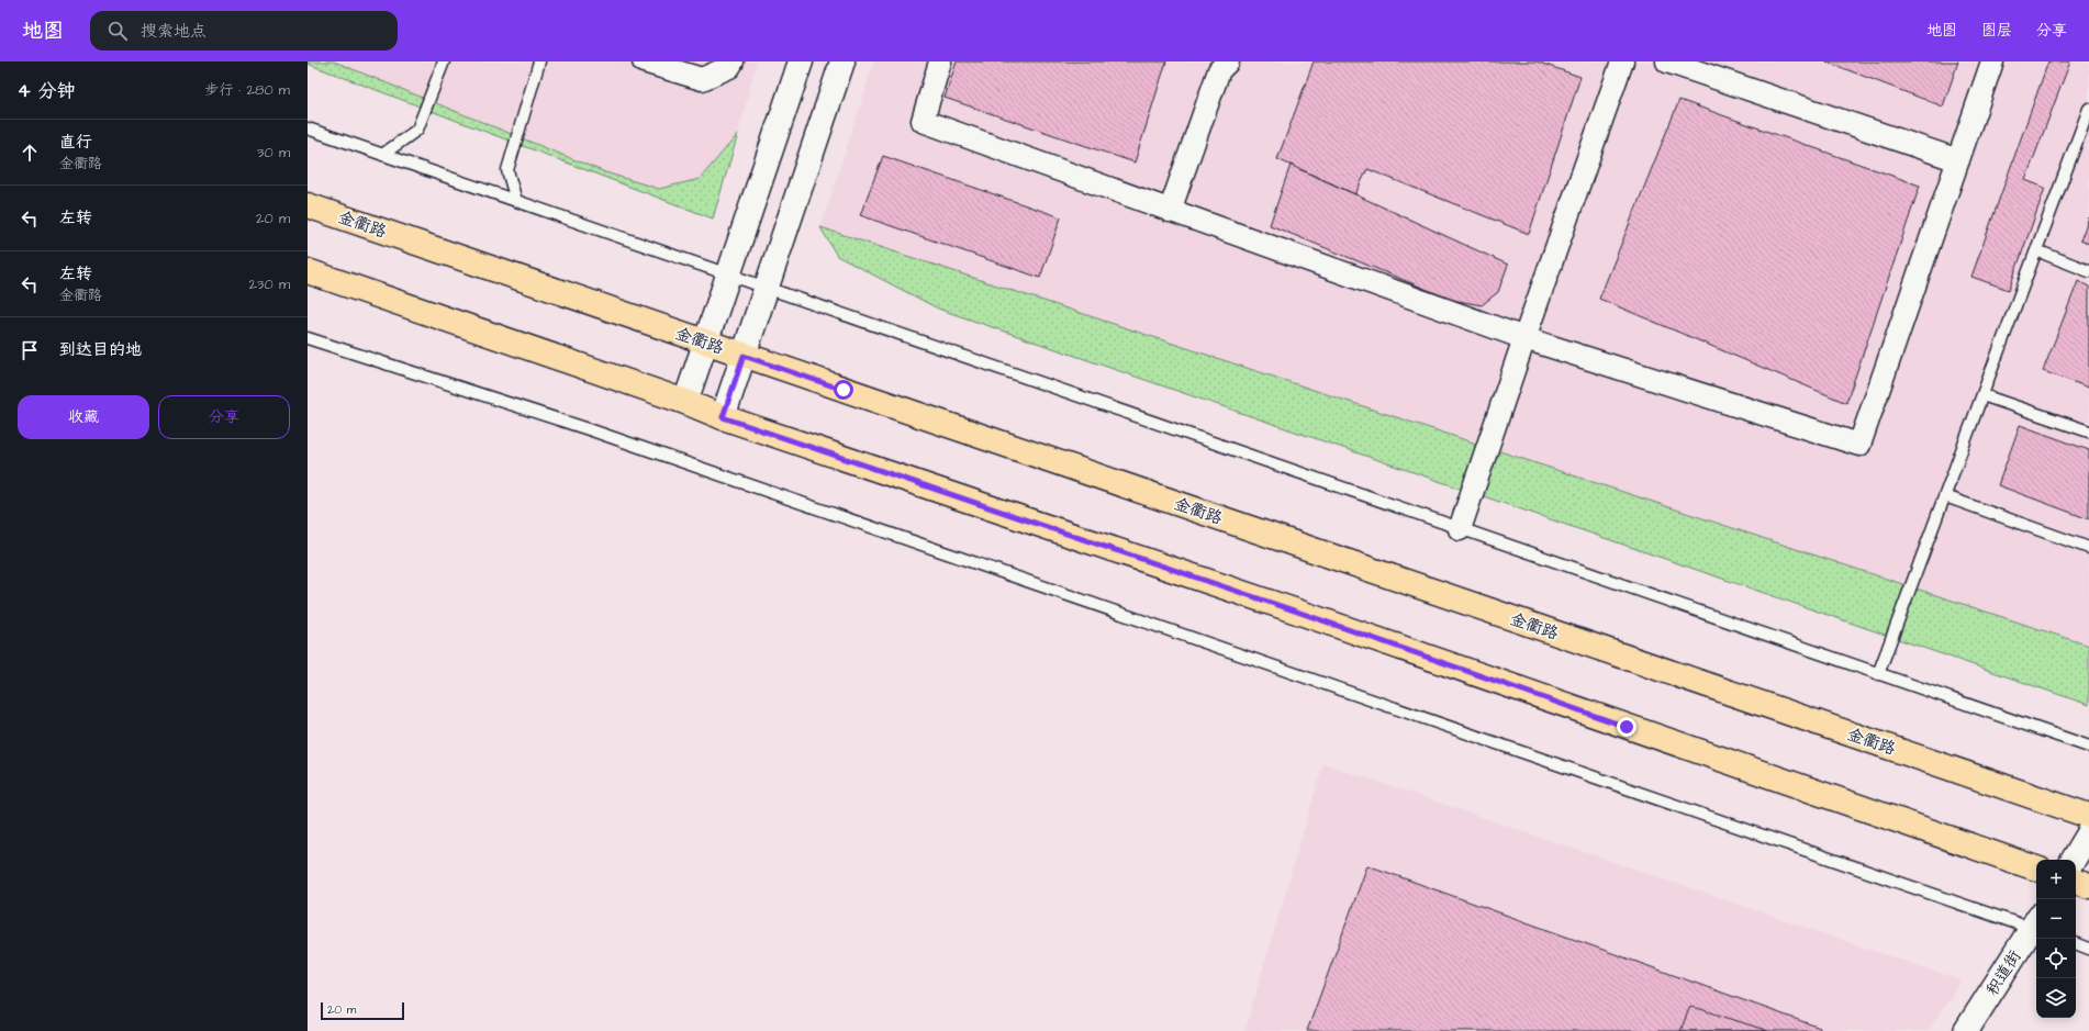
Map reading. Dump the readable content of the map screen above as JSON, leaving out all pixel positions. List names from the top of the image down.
{
  "streets": {
    "main road": ["金衢路", "积道街"]
  },
  "scale_bar": "20 m",
  "page": {
    "header": "地图",
    "search": "搜索地点",
    "nav": ["地图", "图层", "分享"],
    "heading": ["4 分钟", "步行 · 280 m"],
    "list": [
      ["直行", "金衢路", "30 m"],
      ["左转", "20 m"],
      ["左转", "金衢路", "230 m"],
      "到达目的地"
    ],
    "buttons": ["收藏", "分享"],
    "map_buttons": ["+", "−"],
    "scale": "20 m"
  }
}
